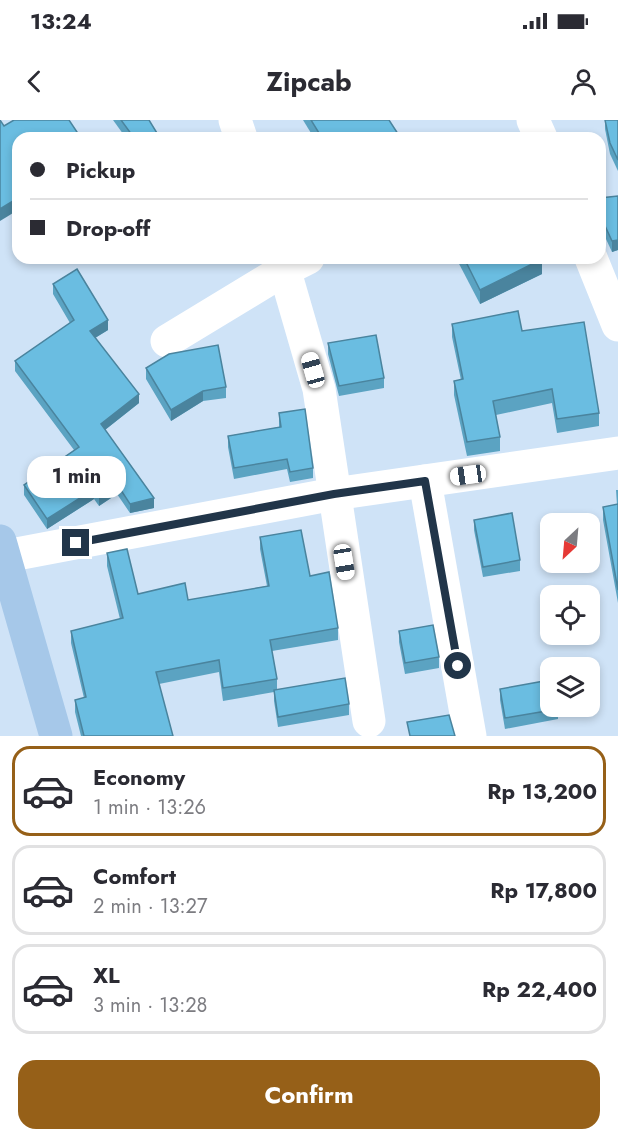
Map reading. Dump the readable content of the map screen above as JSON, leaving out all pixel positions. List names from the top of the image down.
{
  "north": "bottom left",
  "page": {
    "status": "13:24",
    "header": "Zipcab",
    "banner": ["Pickup", "Drop-off"],
    "bubble": "1 min",
    "list": [
      {
        "name": "Economy",
        "note": "1 min · 13:26",
        "value": "Rp 13,200"
      },
      {
        "name": "Comfort",
        "note": "2 min · 13:27",
        "value": "Rp 17,800"
      },
      {
        "name": "XL",
        "note": "3 min · 13:28",
        "value": "Rp 22,400"
      }
    ],
    "buttons": "Confirm"
  }
}
